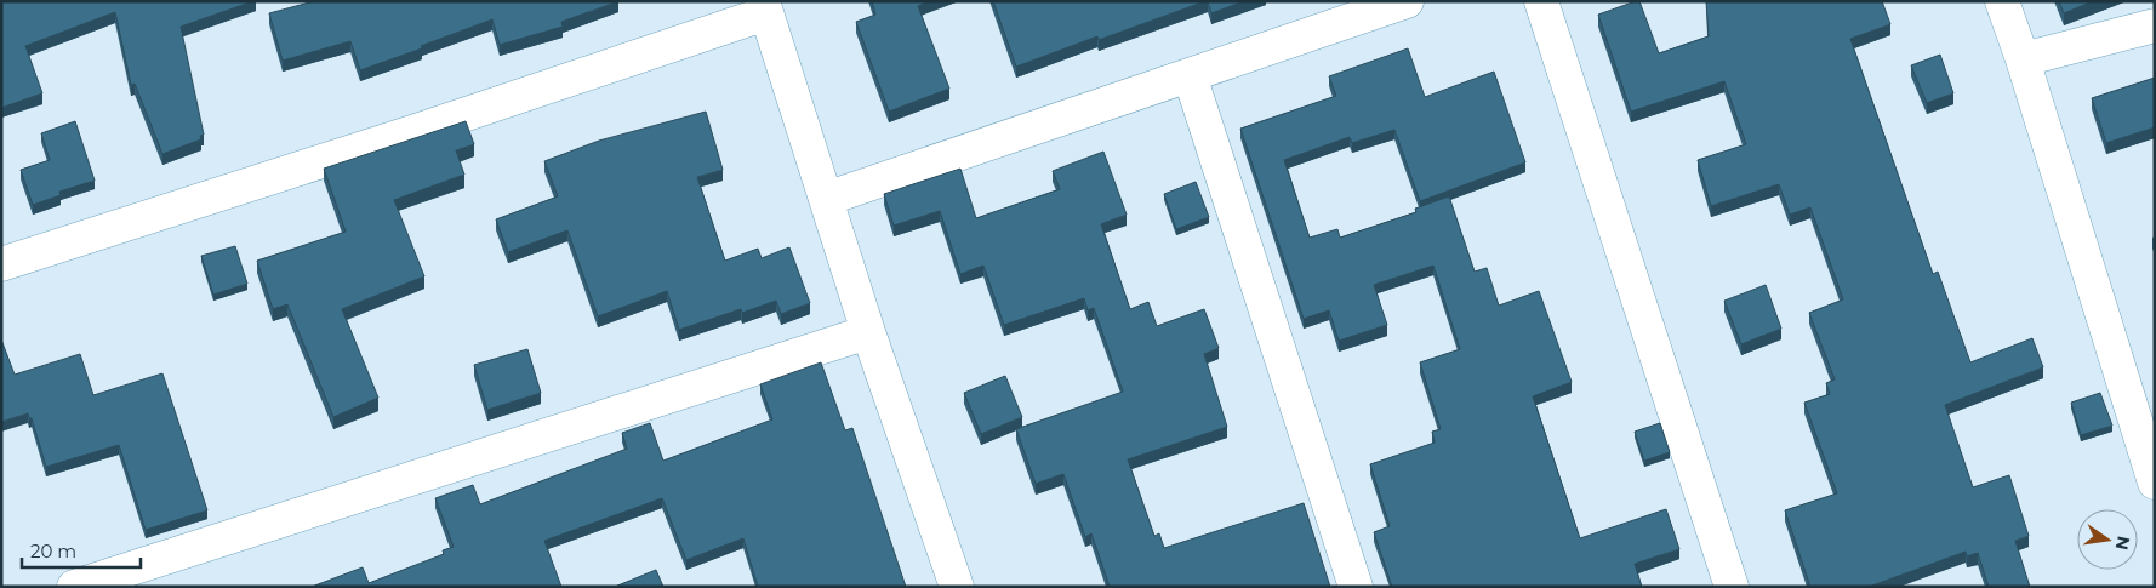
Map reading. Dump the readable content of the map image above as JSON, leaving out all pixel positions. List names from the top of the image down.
{
  "scale_bar": "20 m",
  "north": "right"
}
